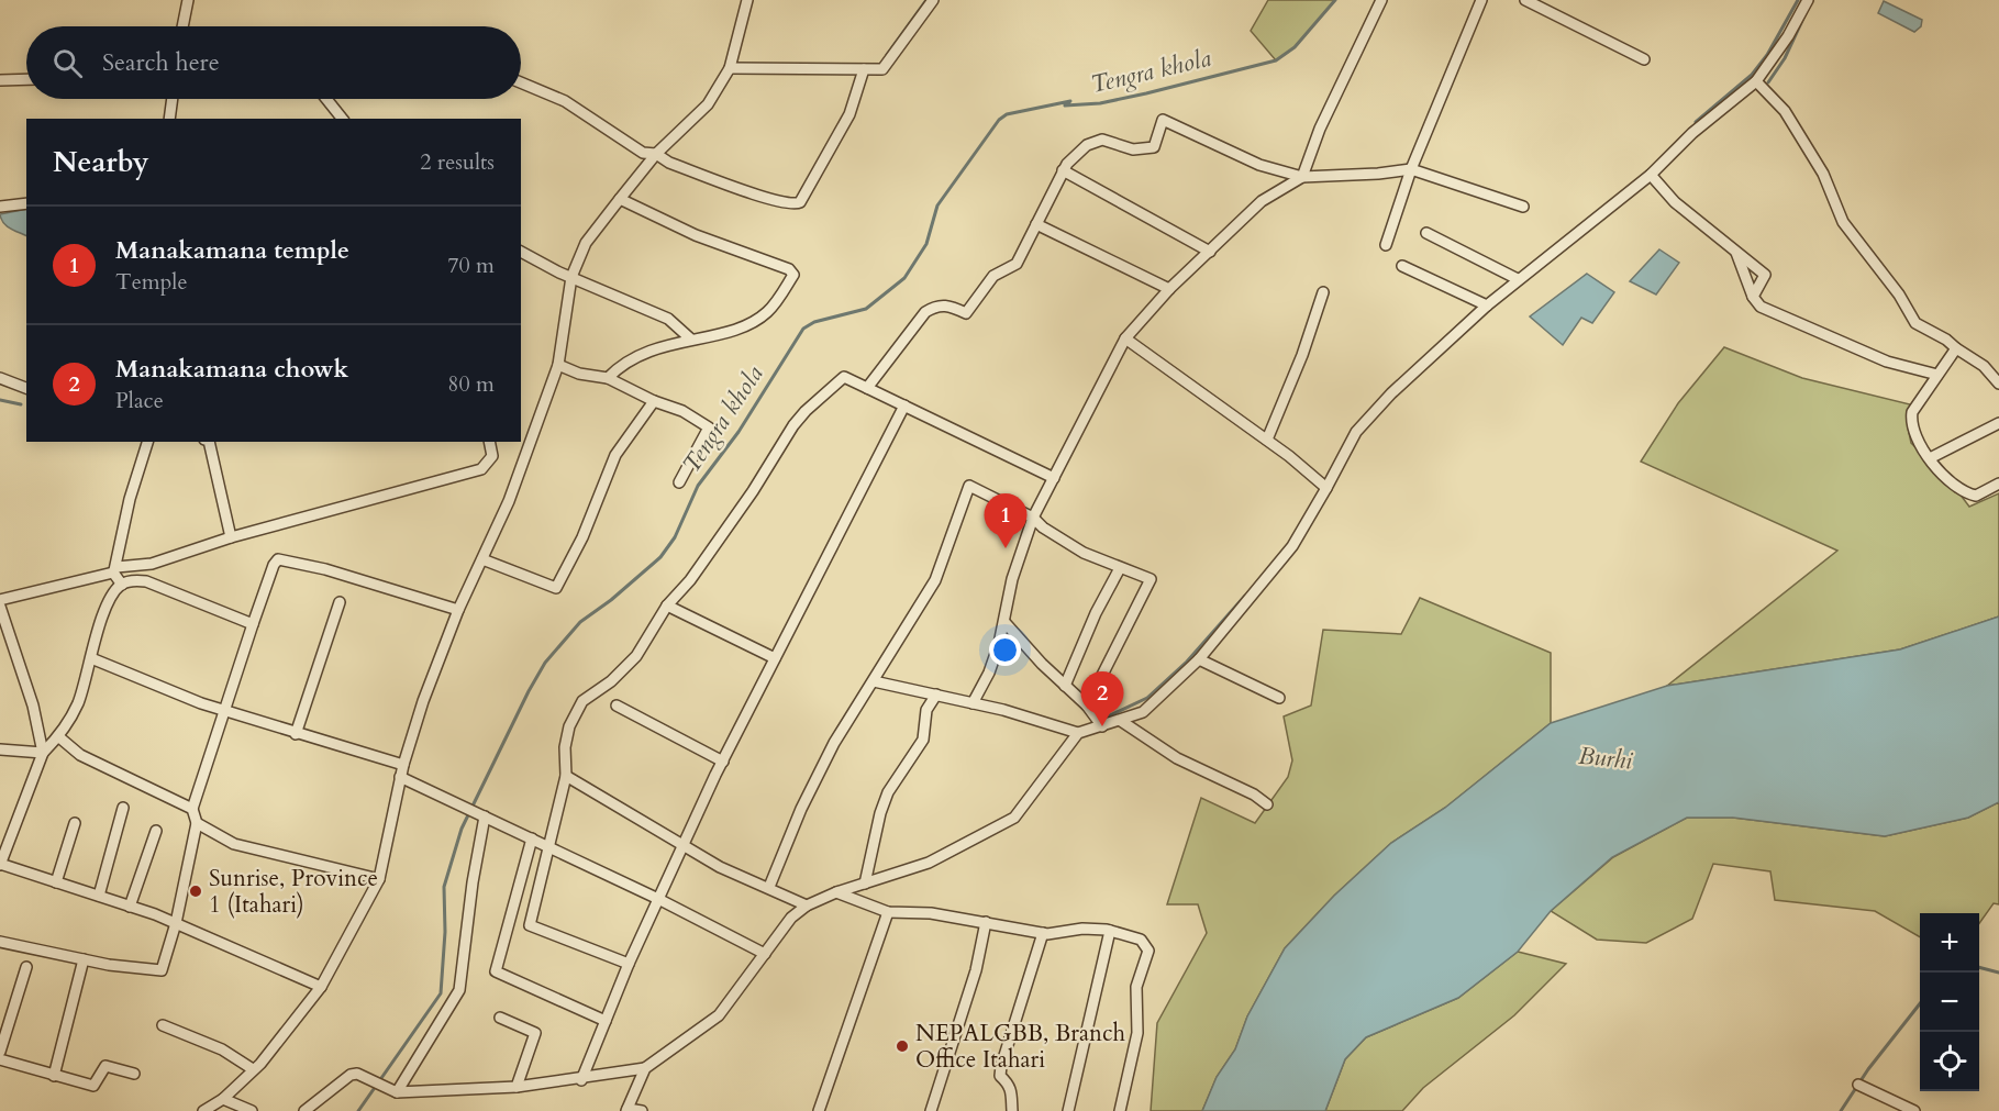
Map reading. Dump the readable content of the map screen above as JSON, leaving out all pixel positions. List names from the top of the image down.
{
  "water": ["Tengra khola", "Burhi"],
  "places": ["Sunrise, Province 1 (Itahari)", "NEPALGBB, Branch Office Itahari"],
  "page": {
    "search": "Search here",
    "heading": ["Nearby", "2 results"],
    "list": [
      {
        "mark": "1",
        "name": "Manakamana temple",
        "note": "Temple",
        "value": "70 m"
      },
      {
        "mark": "2",
        "name": "Manakamana chowk",
        "note": "Place",
        "value": "80 m"
      }
    ],
    "pins": ["1", "2"],
    "map_buttons": ["+", "−"]
  }
}
